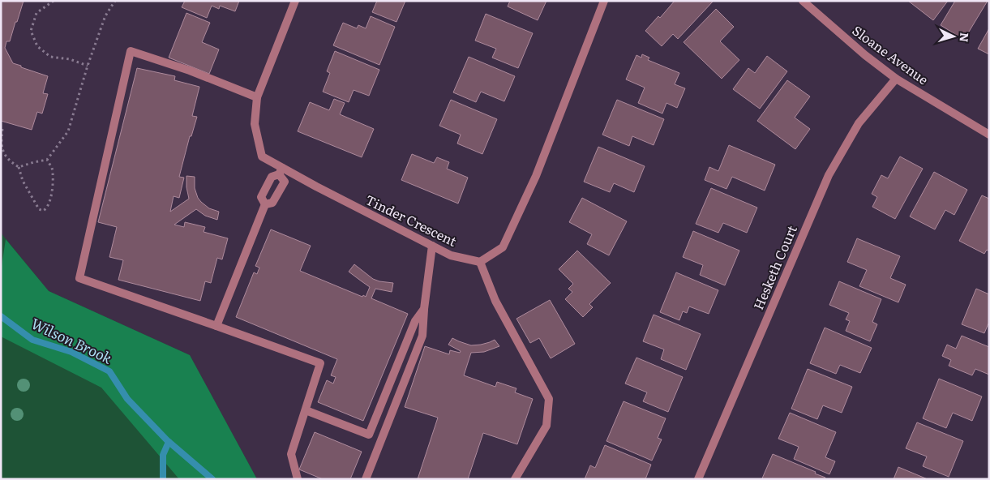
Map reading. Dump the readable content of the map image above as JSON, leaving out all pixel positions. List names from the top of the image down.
{
  "streets": {
    "street": ["Sloane Avenue", "Tinder Crescent", "Hesketh Court"]
  },
  "crossings": [
    ["Sloane Avenue", "Hesketh Court"]
  ],
  "water": ["Wilson Brook"],
  "north": "right"
}
